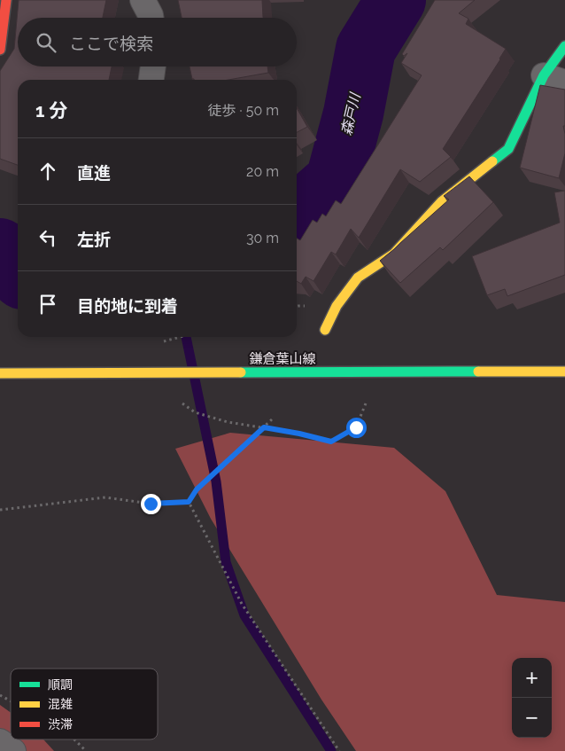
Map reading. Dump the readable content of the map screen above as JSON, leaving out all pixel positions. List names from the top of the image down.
{
  "streets": {
    "main road": ["鎌倉葉山線"]
  },
  "water": ["森戸川"],
  "legend": ["順調", "混雑", "渋滞"],
  "page": {
    "search": "ここで検索",
    "heading": ["1 分", "徒歩 · 50 m"],
    "list": [
      ["直進", "20 m"],
      ["左折", "30 m"],
      "目的地に到着"
    ],
    "map_buttons": ["+", "−"]
  }
}
